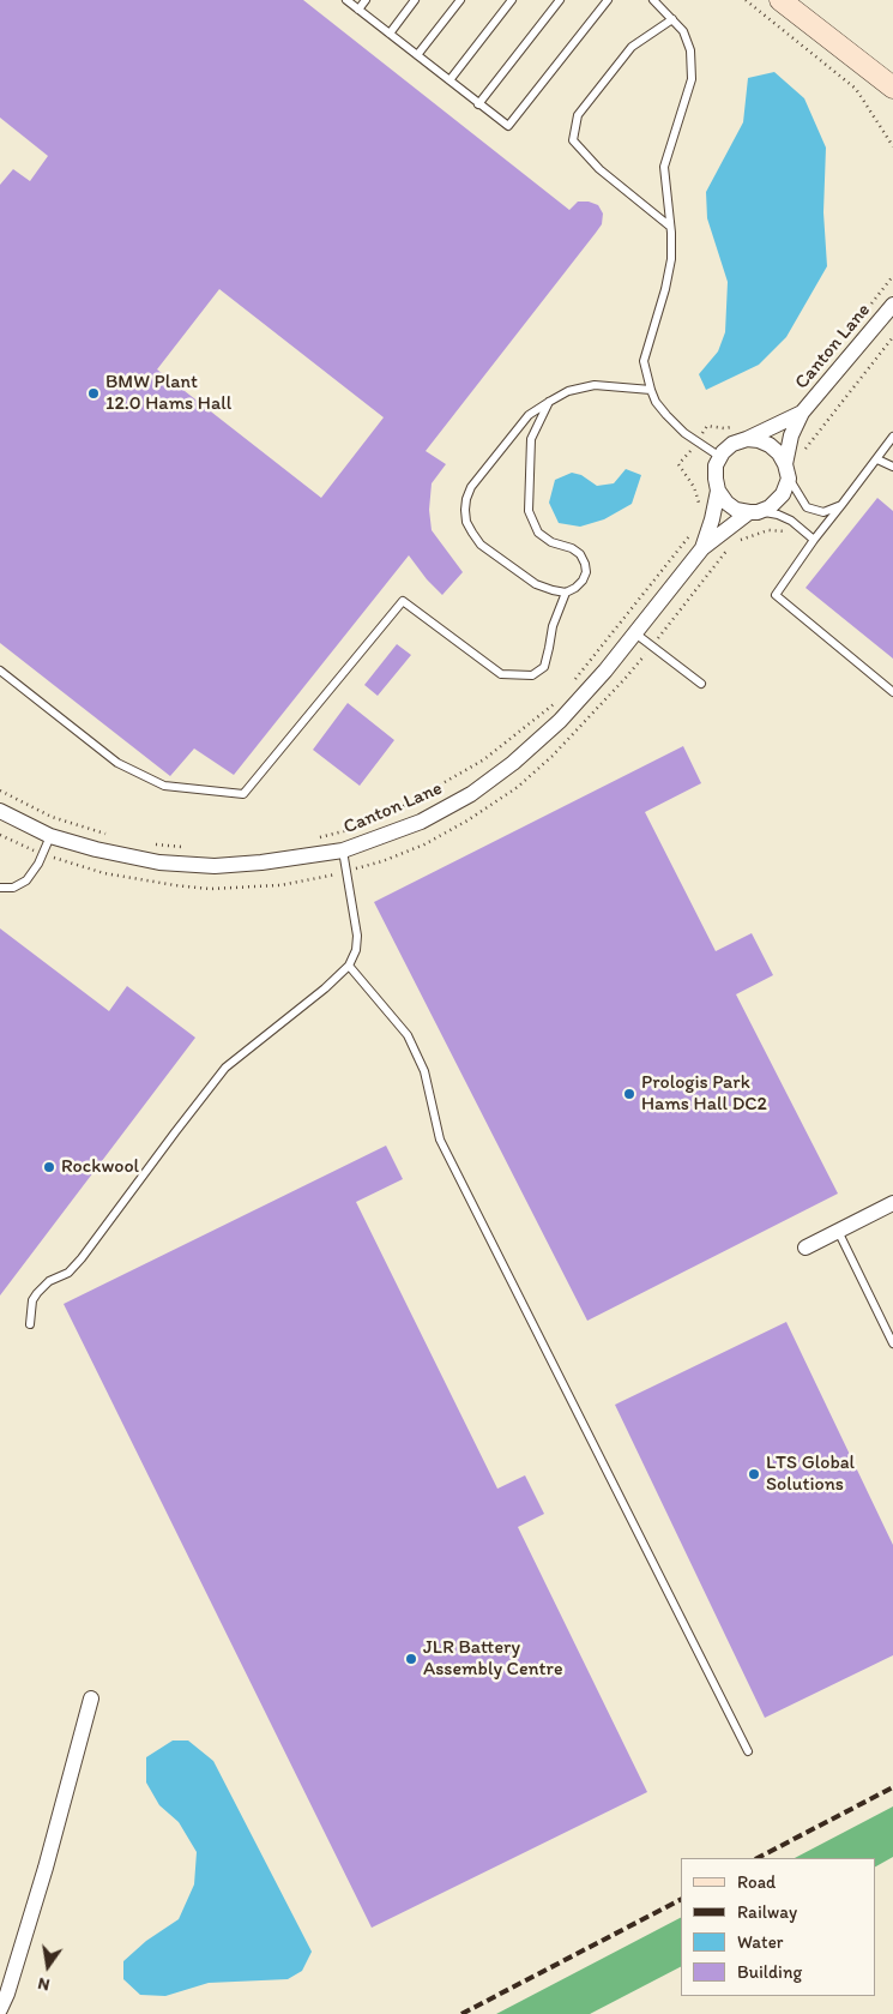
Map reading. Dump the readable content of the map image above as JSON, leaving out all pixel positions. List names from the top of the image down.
{
  "streets": {
    "street": ["Canton Lane"]
  },
  "places": [
    "BMW Plant 12.0 Hams Hall",
    "Prologis Park Hams Hall DC2",
    "Rockwool",
    "LTS Global Solutions",
    "JLR Battery Assembly Centre"
  ],
  "legend": [
    "Road",
    "Railway",
    "Water",
    "Building"
  ],
  "north": "bottom"
}
